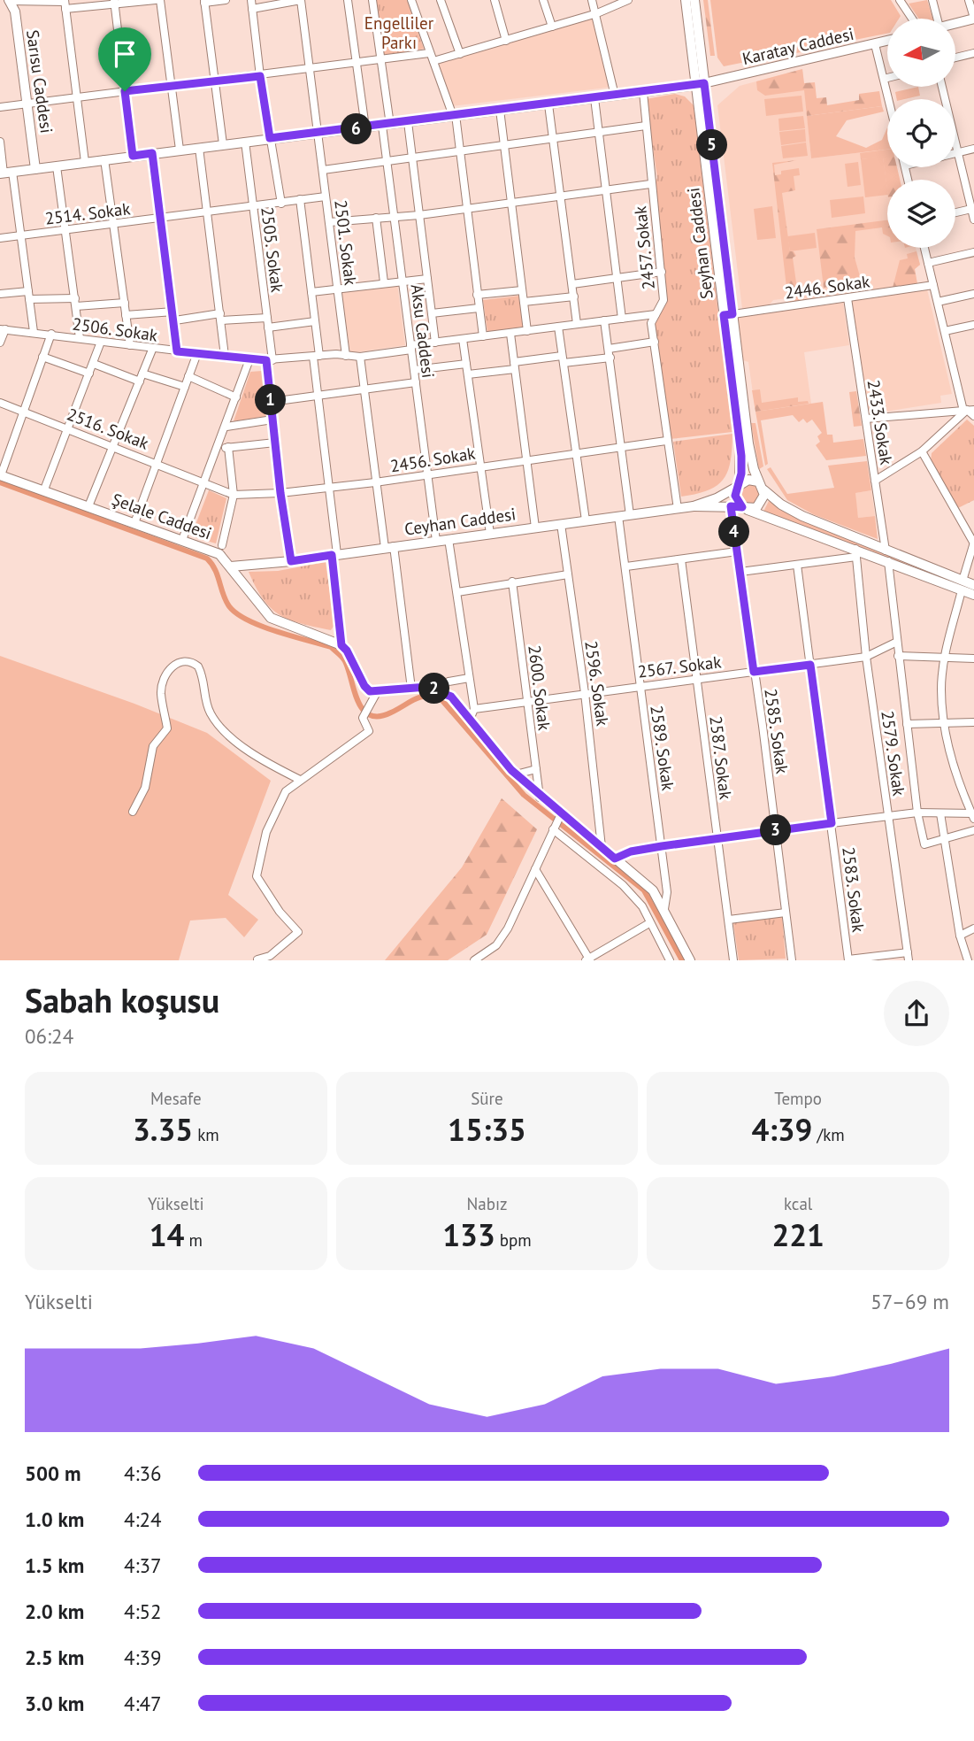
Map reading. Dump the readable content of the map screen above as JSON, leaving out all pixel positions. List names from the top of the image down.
{
  "streets": {
    "street": [
      "Karatay Caddesi",
      "Sarısu Caddesi",
      "2514. Sokak",
      "2501. Sokak",
      "Seyhan Caddesi",
      "2457. Sokak",
      "2505. Sokak",
      "2446. Sokak",
      "2506. Sokak",
      "Aksu Caddesi",
      "2433. Sokak",
      "2516. Sokak",
      "2456. Sokak",
      "Şelale Caddesi",
      "Ceyhan Caddesi",
      "2567. Sokak",
      "2596. Sokak",
      "2600. Sokak",
      "2585. Sokak",
      "2589. Sokak",
      "2579. Sokak",
      "2587. Sokak",
      "2583. Sokak"
    ]
  },
  "crossings": [
    ["Karatay Caddesi", "Sarısu Caddesi"],
    ["Karatay Caddesi", "2501. Sokak"],
    ["Karatay Caddesi", "Seyhan Caddesi"],
    ["Karatay Caddesi", "2457. Sokak"],
    ["Karatay Caddesi", "2505. Sokak"],
    ["Karatay Caddesi", "Aksu Caddesi"],
    ["2514. Sokak", "2501. Sokak"],
    ["2514. Sokak", "2505. Sokak"],
    ["2501. Sokak", "2506. Sokak"],
    ["Seyhan Caddesi", "2446. Sokak"],
    ["Seyhan Caddesi", "Ceyhan Caddesi"],
    ["2457. Sokak", "2506. Sokak"],
    ["2457. Sokak", "2456. Sokak"],
    ["2457. Sokak", "Ceyhan Caddesi"],
    ["2505. Sokak", "2506. Sokak"],
    ["2505. Sokak", "2456. Sokak"],
    ["2505. Sokak", "Ceyhan Caddesi"],
    ["2446. Sokak", "2433. Sokak"],
    ["2506. Sokak", "Aksu Caddesi"],
    ["Aksu Caddesi", "2456. Sokak"],
    ["Aksu Caddesi", "Ceyhan Caddesi"],
    ["2433. Sokak", "Ceyhan Caddesi"],
    ["2516. Sokak", "2456. Sokak"],
    ["Şelale Caddesi", "Ceyhan Caddesi"],
    ["Ceyhan Caddesi", "2596. Sokak"],
    ["Ceyhan Caddesi", "2585. Sokak"],
    ["Ceyhan Caddesi", "2589. Sokak"],
    ["Ceyhan Caddesi", "2579. Sokak"],
    ["2567. Sokak", "2596. Sokak"],
    ["2567. Sokak", "2600. Sokak"],
    ["2567. Sokak", "2585. Sokak"],
    ["2567. Sokak", "2589. Sokak"],
    ["2567. Sokak", "2579. Sokak"],
    ["2567. Sokak", "2587. Sokak"],
    ["2567. Sokak", "2583. Sokak"]
  ],
  "parks": ["Engelliler Parkı"],
  "north": "left",
  "page": {
    "pins": [
      "6",
      "5",
      "1",
      "4",
      "2",
      "3"
    ],
    "heading": ["Sabah koşusu", "06:24"],
    "stats": [
      ["Mesafe", "3.35 km"],
      ["Süre", "15:35"],
      ["Tempo", "4:39 /km"],
      ["Yükselti", "14 m"],
      ["Nabız", "133 bpm"],
      ["kcal", "221"]
    ],
    "chart": ["Yükselti", "57–69 m"],
    "list": [
      {
        "name": "500 m",
        "note": "4:36"
      },
      {
        "name": "1.0 km",
        "note": "4:24"
      },
      {
        "name": "1.5 km",
        "note": "4:37"
      },
      {
        "name": "2.0 km",
        "note": "4:52"
      },
      {
        "name": "2.5 km",
        "note": "4:39"
      },
      {
        "name": "3.0 km",
        "note": "4:47"
      }
    ]
  }
}
